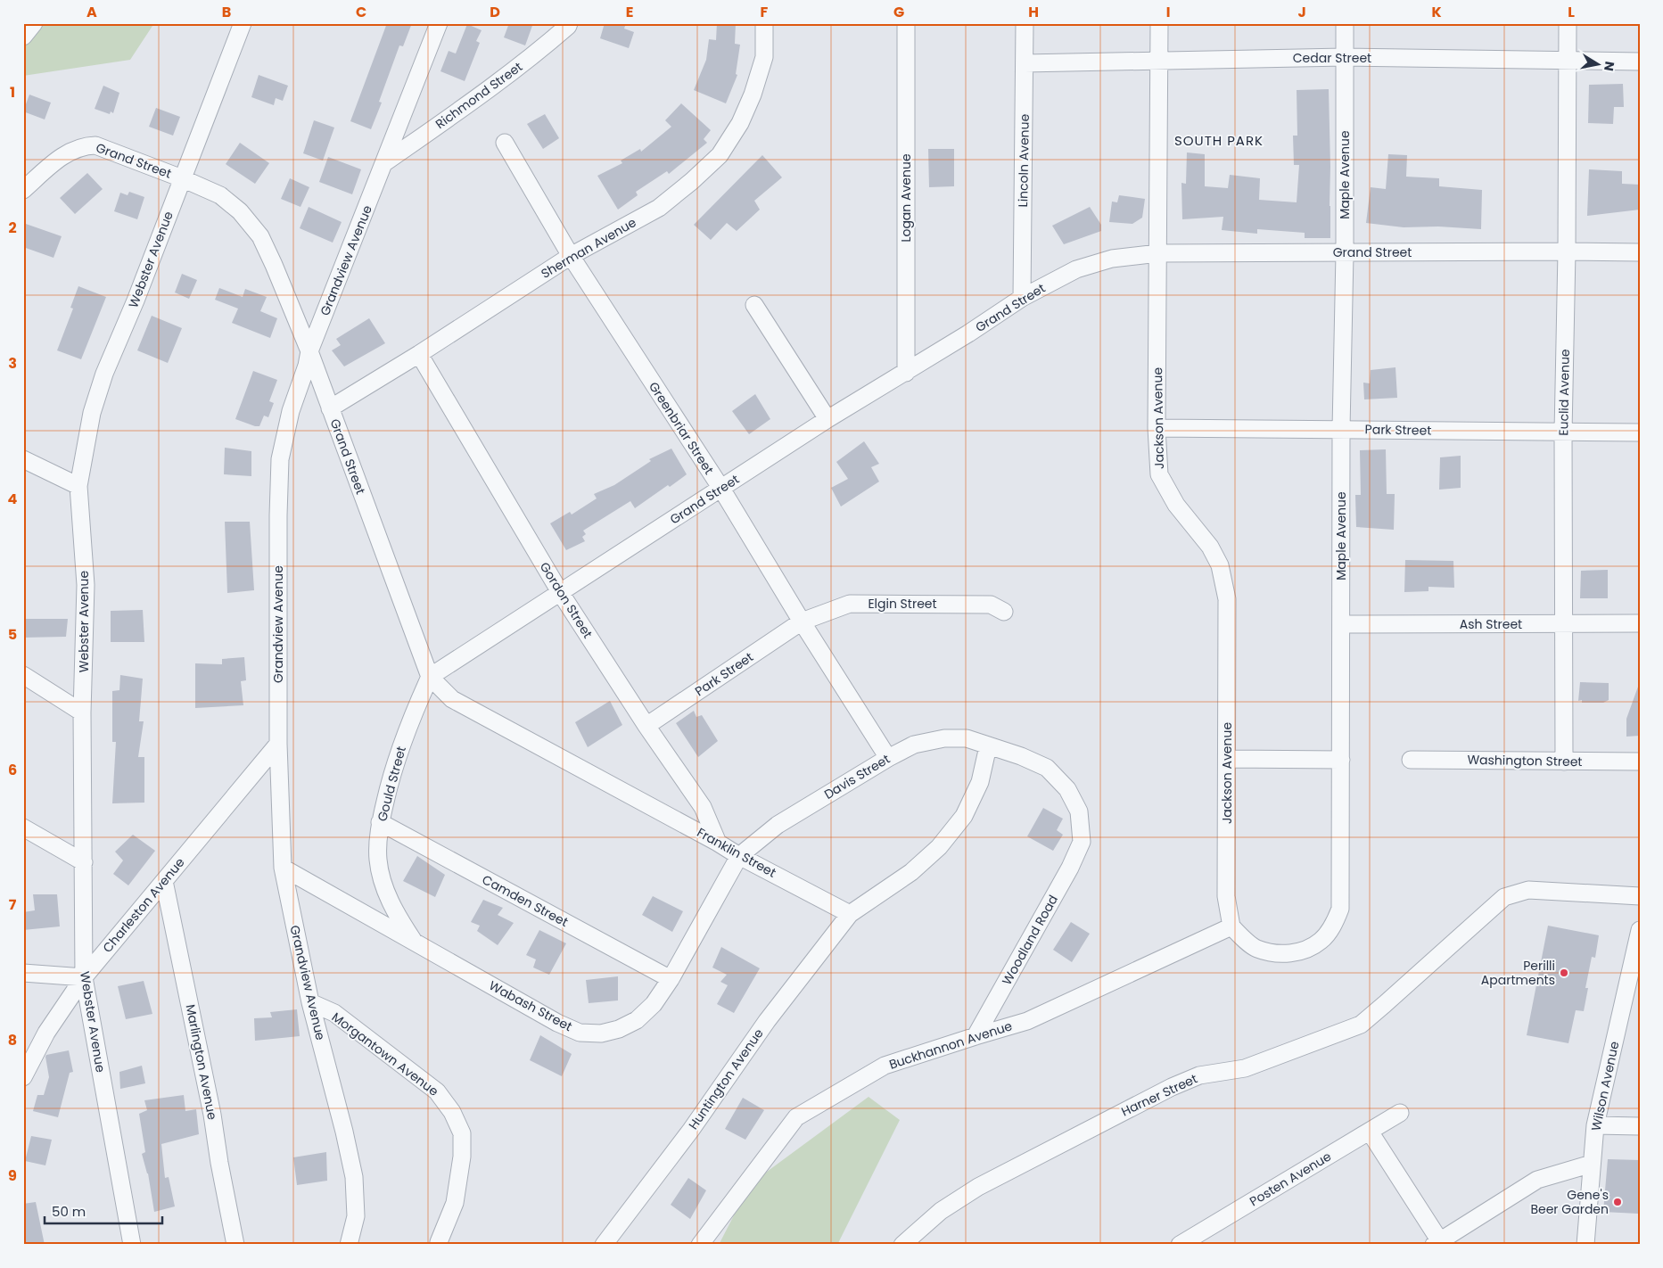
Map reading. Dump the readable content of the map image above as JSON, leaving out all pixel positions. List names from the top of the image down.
{
  "streets": {
    "street": [
      "Cedar Street",
      "Richmond Street",
      "Grand Street",
      "Lincoln Avenue",
      "Maple Avenue",
      "Logan Avenue",
      "Sherman Avenue",
      "Webster Avenue",
      "Grandview Avenue",
      "Euclid Avenue",
      "Jackson Avenue",
      "Greenbriar Street",
      "Park Street",
      "Gordon Street",
      "Elgin Street",
      "Ash Street",
      "Washington Street",
      "Davis Street",
      "Gould Street",
      "Franklin Street",
      "Camden Street",
      "Charleston Avenue",
      "Woodland Road",
      "Wabash Street",
      "Buckhannon Avenue",
      "Morgantown Avenue",
      "Marlington Avenue",
      "Huntington Avenue",
      "Wilson Avenue",
      "Harner Street",
      "Posten Avenue"
    ]
  },
  "crossings": [
    ["Cedar Street", "Lincoln Avenue"],
    ["Cedar Street", "Maple Avenue"],
    ["Cedar Street", "Euclid Avenue"],
    ["Cedar Street", "Jackson Avenue"],
    ["Richmond Street", "Grandview Avenue"],
    ["Grand Street", "Lincoln Avenue"],
    ["Grand Street", "Maple Avenue"],
    ["Grand Street", "Logan Avenue"],
    ["Grand Street", "Sherman Avenue"],
    ["Grand Street", "Webster Avenue"],
    ["Grand Street", "Grandview Avenue"],
    ["Grand Street", "Euclid Avenue"],
    ["Grand Street", "Jackson Avenue"],
    ["Grand Street", "Greenbriar Street"],
    ["Grand Street", "Gordon Street"],
    ["Grand Street", "Gould Street"],
    ["Grand Street", "Franklin Street"],
    ["Maple Avenue", "Jackson Avenue"],
    ["Maple Avenue", "Park Street"],
    ["Maple Avenue", "Ash Street"],
    ["Maple Avenue", "Buckhannon Avenue"],
    ["Sherman Avenue", "Greenbriar Street"],
    ["Sherman Avenue", "Gordon Street"],
    ["Webster Avenue", "Charleston Avenue"],
    ["Grandview Avenue", "Charleston Avenue"],
    ["Grandview Avenue", "Wabash Street"],
    ["Grandview Avenue", "Morgantown Avenue"],
    ["Euclid Avenue", "Park Street"],
    ["Euclid Avenue", "Ash Street"],
    ["Euclid Avenue", "Washington Street"],
    ["Jackson Avenue", "Park Street"],
    ["Jackson Avenue", "Buckhannon Avenue"],
    ["Greenbriar Street", "Park Street"],
    ["Greenbriar Street", "Elgin Street"],
    ["Greenbriar Street", "Davis Street"],
    ["Park Street", "Gordon Street"],
    ["Park Street", "Elgin Street"],
    ["Gordon Street", "Franklin Street"],
    ["Davis Street", "Franklin Street"],
    ["Davis Street", "Woodland Road"],
    ["Davis Street", "Wabash Street"],
    ["Gould Street", "Franklin Street"],
    ["Gould Street", "Camden Street"],
    ["Gould Street", "Wabash Street"],
    ["Franklin Street", "Wabash Street"],
    ["Franklin Street", "Huntington Avenue"],
    ["Camden Street", "Wabash Street"],
    ["Charleston Avenue", "Marlington Avenue"],
    ["Woodland Road", "Buckhannon Avenue"]
  ],
  "districts": ["SOUTH PARK"],
  "places": ["Perilli Apartments", "Gene's Beer Garden"],
  "scale_bar": "50 m",
  "north": "right",
  "grid": {
    "columns": [
      "A",
      "B",
      "C",
      "D",
      "E",
      "F",
      "G",
      "H",
      "I",
      "J",
      "K",
      "L"
    ],
    "rows": [
      "1",
      "2",
      "3",
      "4",
      "5",
      "6",
      "7",
      "8",
      "9"
    ]
  }
}
